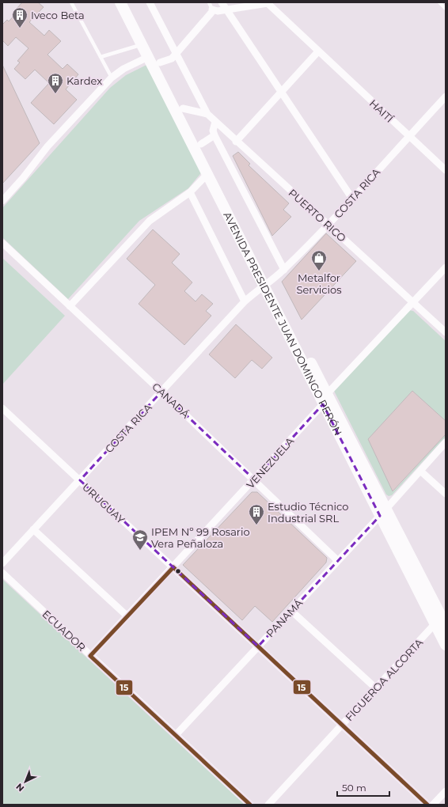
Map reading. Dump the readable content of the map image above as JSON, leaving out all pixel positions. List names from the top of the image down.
{
  "streets": {
    "main road": ["AVENIDA PRESIDENTE JUAN DOMINGO PERÓN"],
    "street": [
      "HAITÍ",
      "COSTA RICA",
      "PUERTO RICO",
      "CANADÁ",
      "VENEZUELA",
      "URUGUAY",
      "PANAMÁ",
      "ECUADOR",
      "FIGUEROA ALCORTA"
    ]
  },
  "crossings": [
    ["HAITÍ", "COSTA RICA"],
    ["COSTA RICA", "PUERTO RICO"],
    ["COSTA RICA", "AVENIDA PRESIDENTE JUAN DOMINGO PERÓN"],
    ["COSTA RICA", "CANADÁ"],
    ["COSTA RICA", "URUGUAY"],
    ["PUERTO RICO", "VENEZUELA"],
    ["AVENIDA PRESIDENTE JUAN DOMINGO PERÓN", "VENEZUELA"],
    ["AVENIDA PRESIDENTE JUAN DOMINGO PERÓN", "PANAMÁ"],
    ["AVENIDA PRESIDENTE JUAN DOMINGO PERÓN", "FIGUEROA ALCORTA"],
    ["CANADÁ", "VENEZUELA"],
    ["CANADÁ", "PANAMÁ"],
    ["VENEZUELA", "URUGUAY"],
    ["VENEZUELA", "ECUADOR"],
    ["URUGUAY", "PANAMÁ"],
    ["URUGUAY", "FIGUEROA ALCORTA"],
    ["PANAMÁ", "ECUADOR"]
  ],
  "places": {
    "building": ["Iveco Beta", "Kardex", "Estudio Técnico Industrial SRL"],
    "shop": ["Metalfor Servicios"],
    "school or university": ["IPEM Nº 99 Rosario Vera Peñaloza"]
  },
  "lines": ["transit line 15"],
  "scale_bar": "50 m",
  "north": "bottom left"
}
